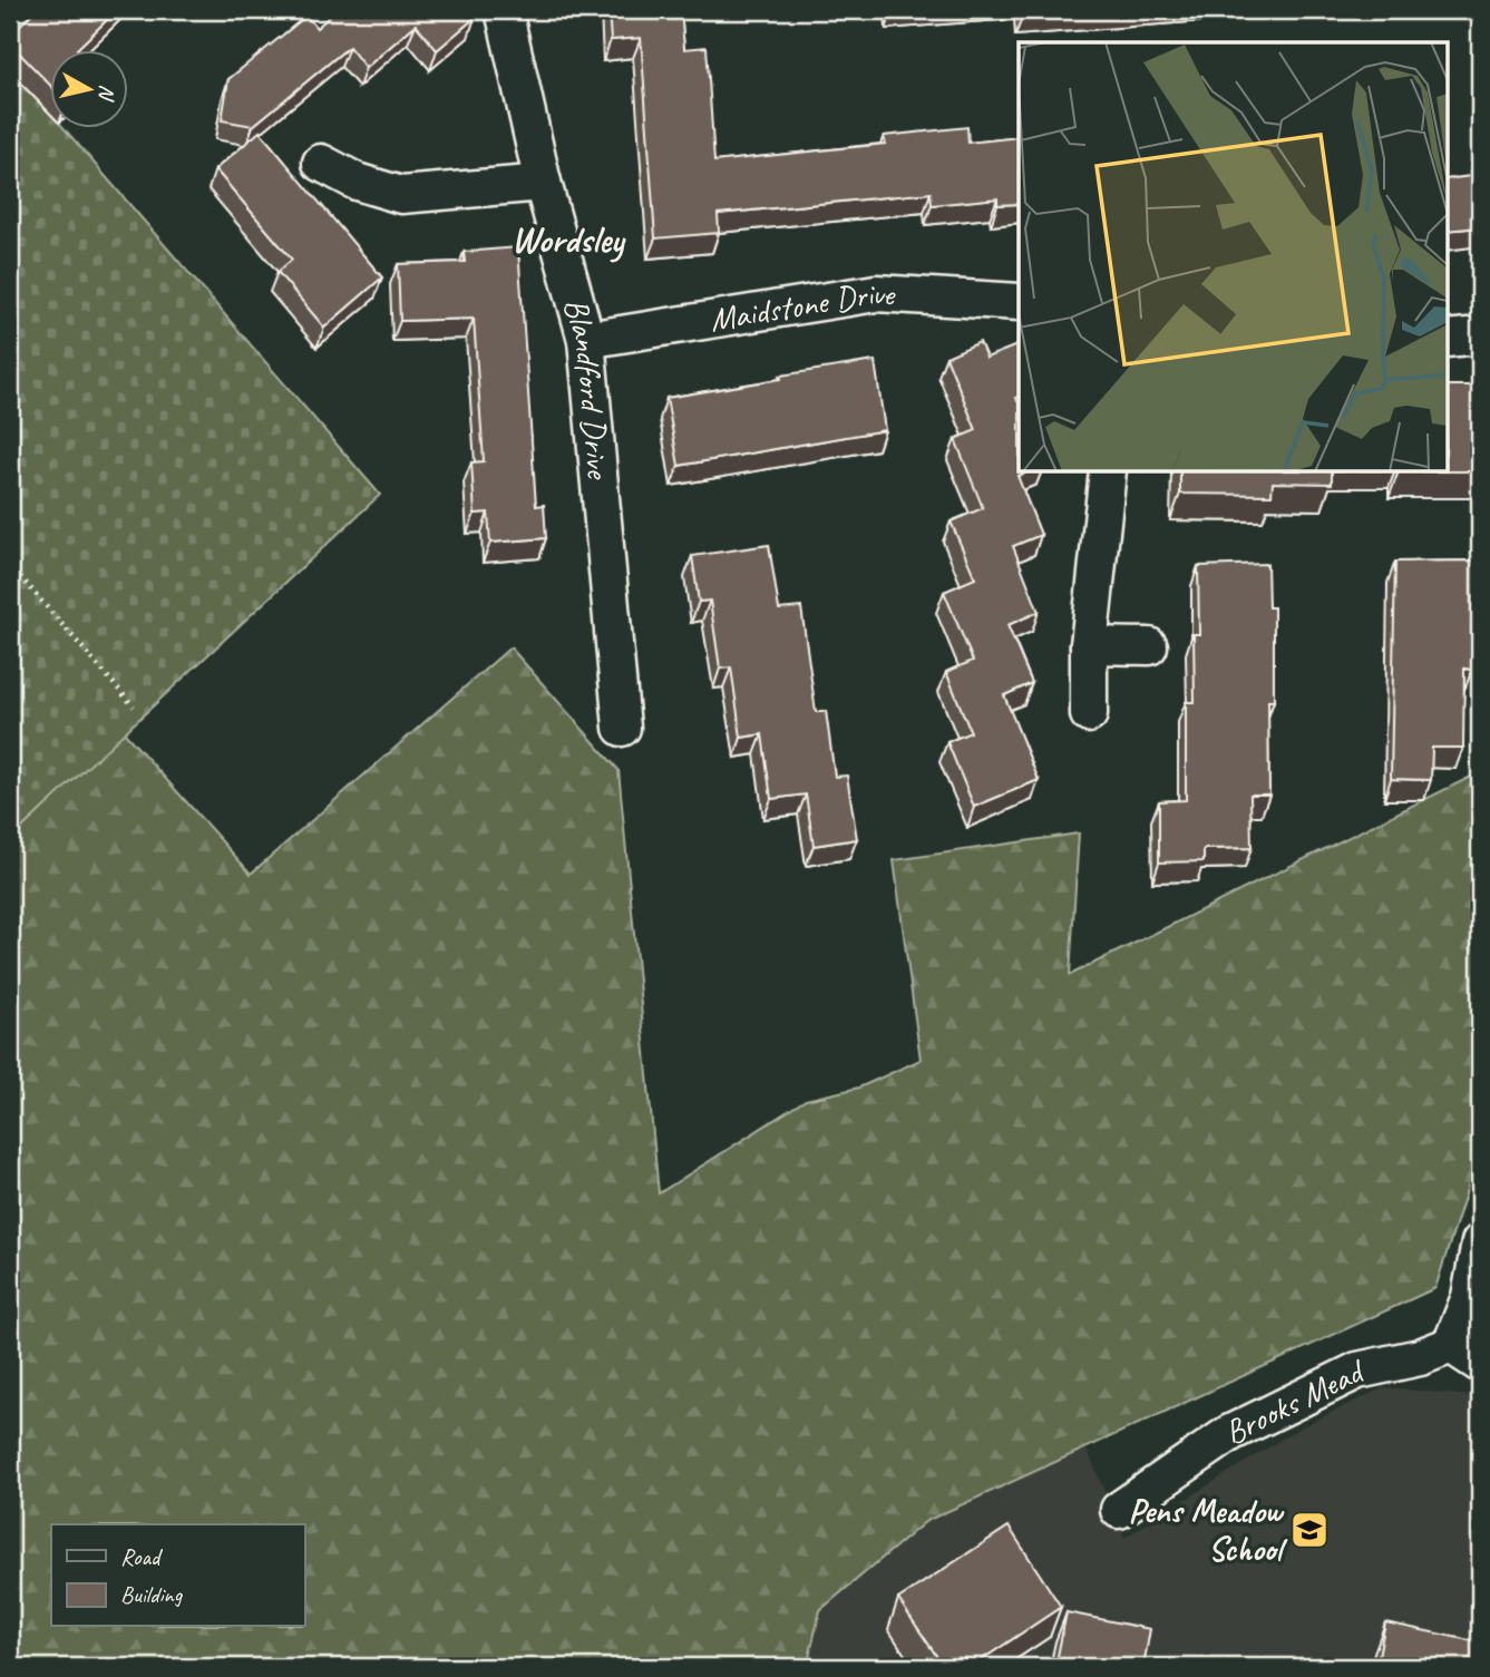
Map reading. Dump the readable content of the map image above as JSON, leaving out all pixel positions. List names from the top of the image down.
{
  "streets": {
    "street": ["Maidstone Drive", "Blandford Drive", "Brooks Mead"]
  },
  "crossings": [
    ["Maidstone Drive", "Blandford Drive"]
  ],
  "districts": ["Wordsley"],
  "places": {
    "school or university": ["Pens Meadow School"]
  },
  "legend": ["Road", "Building"],
  "north": "right"
}
